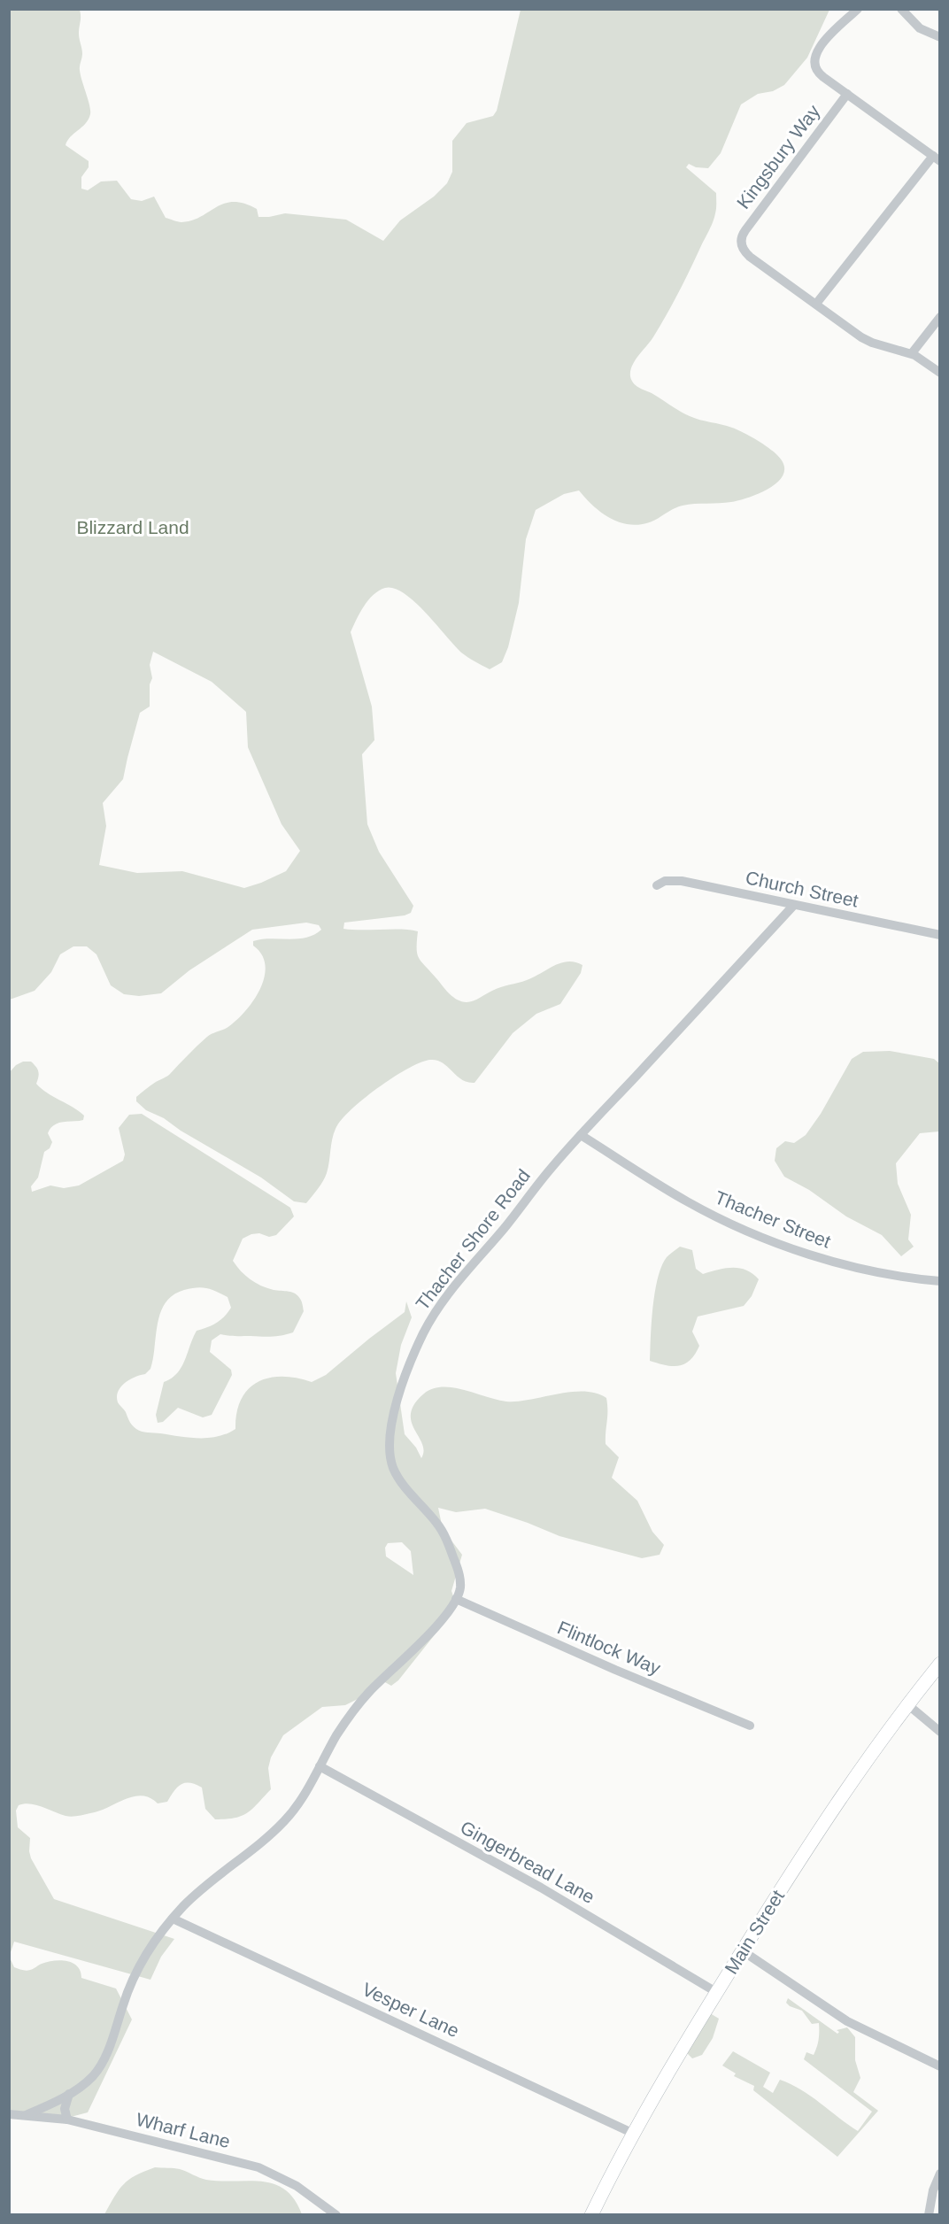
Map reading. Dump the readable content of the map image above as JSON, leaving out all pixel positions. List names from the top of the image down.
{
  "streets": {
    "main road": ["Main Street"],
    "street": [
      "Kingsbury Way",
      "Church Street",
      "Thacher Street",
      "Thacher Shore Road",
      "Flintlock Way",
      "Gingerbread Lane",
      "Vesper Lane",
      "Wharf Lane"
    ]
  },
  "crossings": [
    ["Church Street", "Thacher Shore Road"],
    ["Thacher Street", "Thacher Shore Road"],
    ["Thacher Shore Road", "Flintlock Way"],
    ["Gingerbread Lane", "Main Street"],
    ["Main Street", "Vesper Lane"]
  ],
  "parks": ["Blizzard Land"]
}
